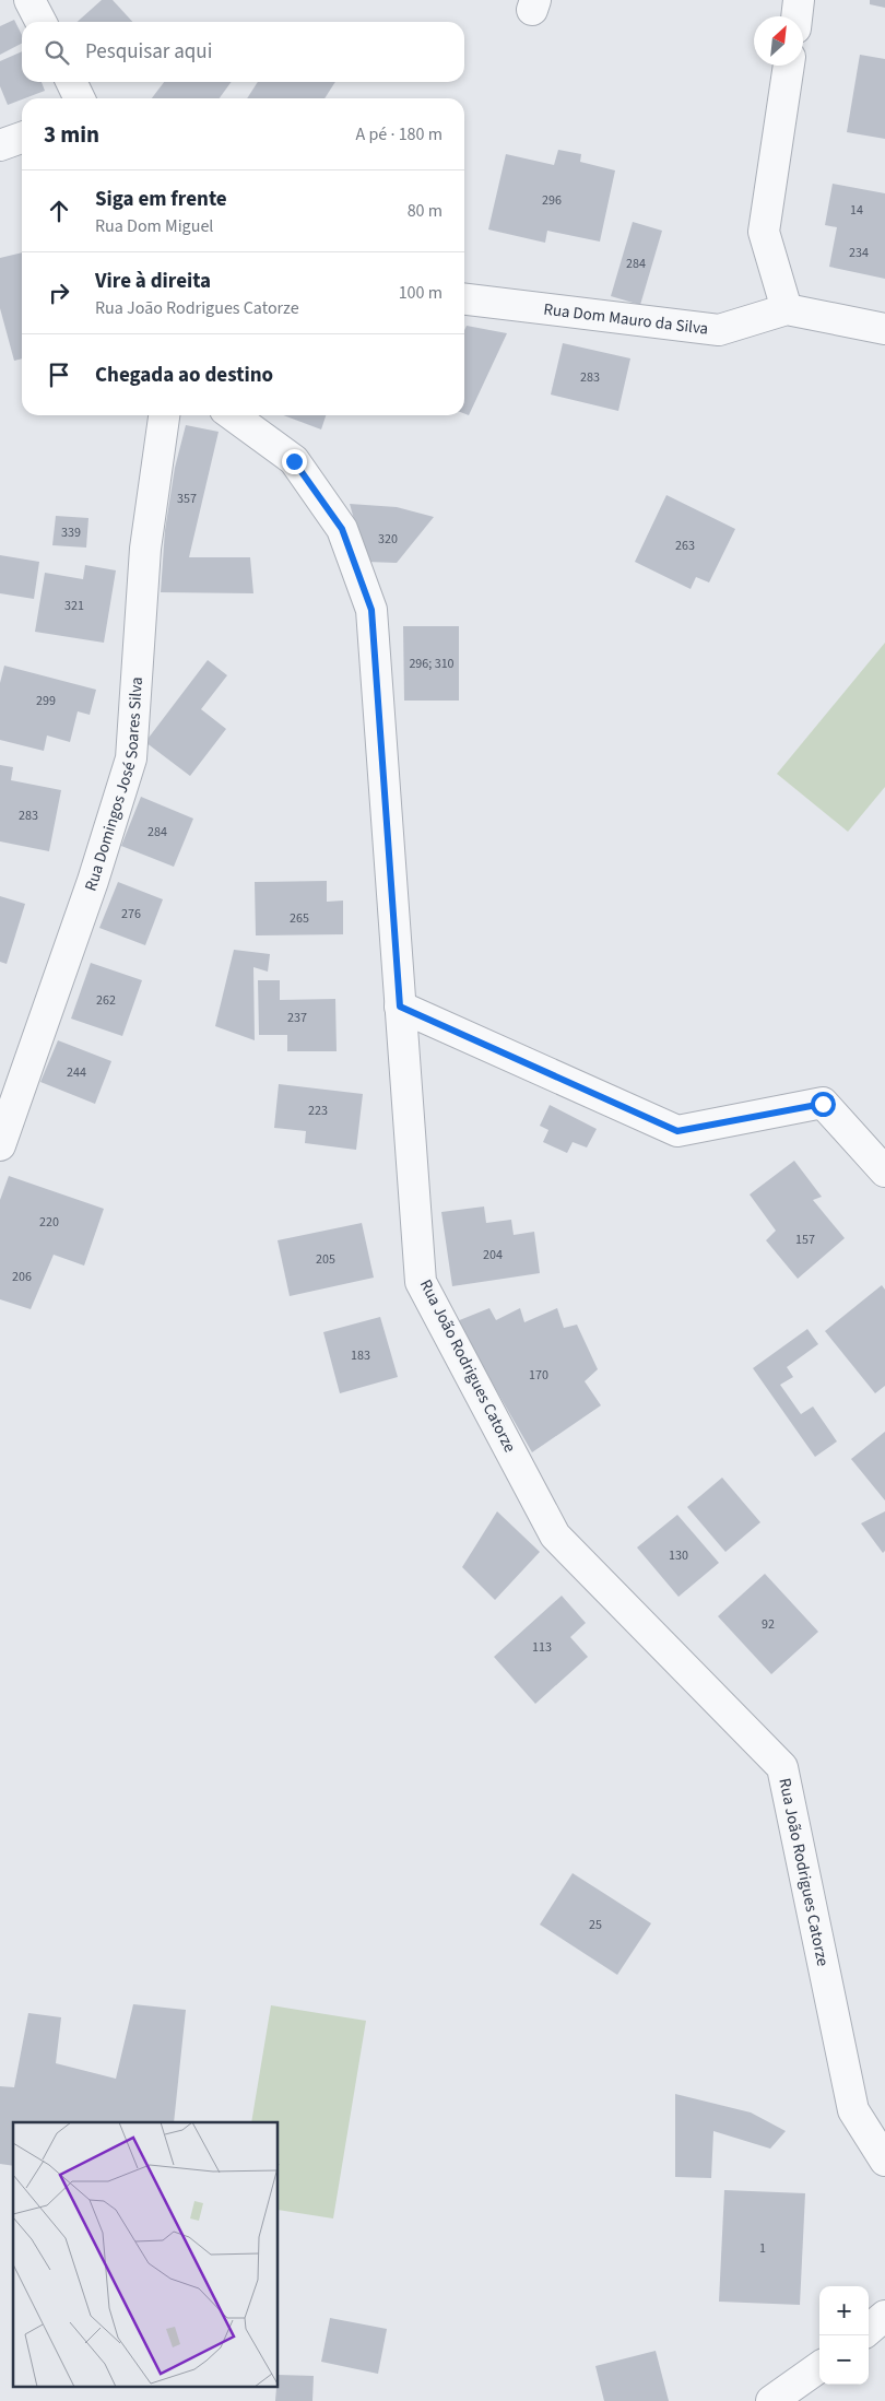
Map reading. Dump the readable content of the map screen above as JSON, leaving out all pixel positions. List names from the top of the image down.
{
  "streets": {
    "street": ["Rua Dom Mauro da Silva", "Rua Domingos José Soares Silva", "Rua João Rodrigues Catorze"]
  },
  "house_numbers": [
    "296",
    "14",
    "234",
    "284",
    "283",
    "357",
    "339",
    "320",
    "263",
    "321",
    "296; 310",
    "299",
    "283",
    "284",
    "276",
    "265",
    "262",
    "237",
    "244",
    "223",
    "220",
    "157",
    "204",
    "205",
    "206",
    "183",
    "170",
    "130",
    "92",
    "113",
    "25",
    "1"
  ],
  "north": "top right",
  "page": {
    "search": "Pesquisar aqui",
    "heading": ["3 min", "A pé · 180 m"],
    "list": [
      ["Siga em frente", "Rua Dom Miguel", "80 m"],
      ["Vire à direita", "Rua João Rodrigues Catorze", "100 m"],
      "Chegada ao destino"
    ],
    "map_buttons": ["+", "−"]
  }
}
